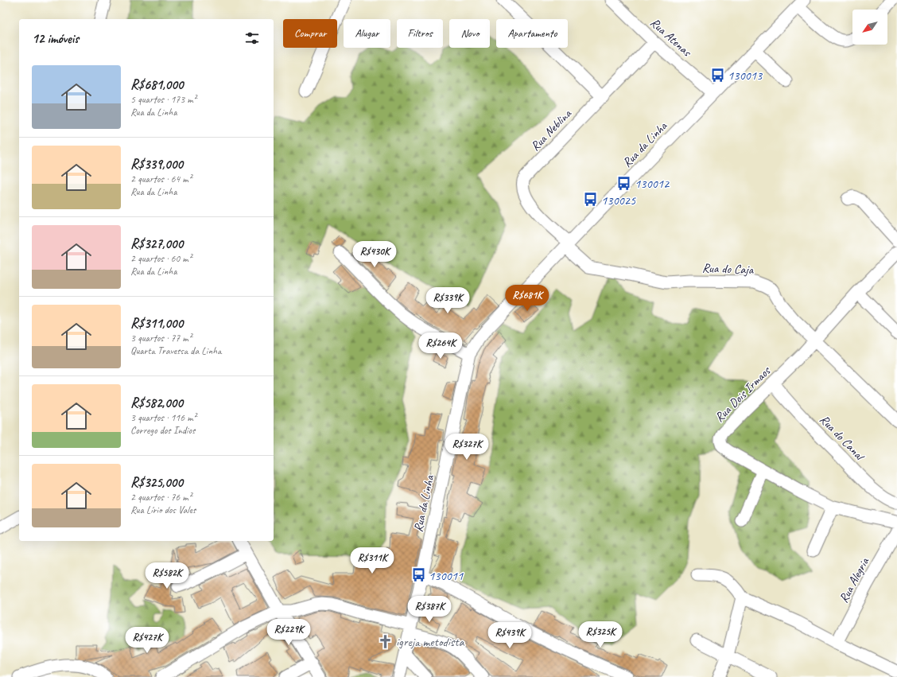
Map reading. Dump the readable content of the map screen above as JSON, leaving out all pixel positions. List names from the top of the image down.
{
  "streets": {
    "street": [
      "Rua Atenas",
      "Rua Neblina",
      "Rua da Linha",
      "Rua do Caja",
      "Rua Dois Irmaos",
      "Rua do Canal",
      "Rua Alegria"
    ]
  },
  "crossings": [
    ["Rua Atenas", "Rua Neblina"],
    ["Rua Atenas", "Rua da Linha"],
    ["Rua Neblina", "Rua da Linha"],
    ["Rua Neblina", "Rua do Caja"],
    ["Rua da Linha", "Rua do Caja"],
    ["Rua do Caja", "Rua Dois Irmaos"],
    ["Rua Dois Irmaos", "Rua do Canal"]
  ],
  "places": {
    "bus stop": [
      "130013",
      "130012",
      "130025",
      "130011"
    ],
    "church": ["igreja metodista"]
  },
  "north": "bottom left",
  "page": {
    "chip": [
      "Comprar",
      "Alugar",
      "Filtros",
      "Novo",
      "Apartamento"
    ],
    "heading": "12 imóveis",
    "list": [
      {
        "name": "R$681,000",
        "note": "5 quartos · 173 m² · Rua da Linha"
      },
      {
        "name": "R$339,000",
        "note": "2 quartos · 64 m² · Rua da Linha"
      },
      {
        "name": "R$327,000",
        "note": "2 quartos · 60 m² · Rua da Linha"
      },
      {
        "name": "R$311,000",
        "note": "3 quartos · 77 m² · Quarta Travessa da Linha"
      },
      {
        "name": "R$582,000",
        "note": "3 quartos · 116 m² · Corrego dos Indios"
      },
      {
        "name": "R$325,000",
        "note": "2 quartos · 76 m² · Rua Lírio dos Vales"
      }
    ],
    "price": [
      "R$430K",
      "R$681K",
      "R$339K",
      "R$264K",
      "R$327K",
      "R$311K",
      "R$582K",
      "R$387K",
      "R$229K",
      "R$325K",
      "R$439K",
      "R$427K"
    ]
  }
}
